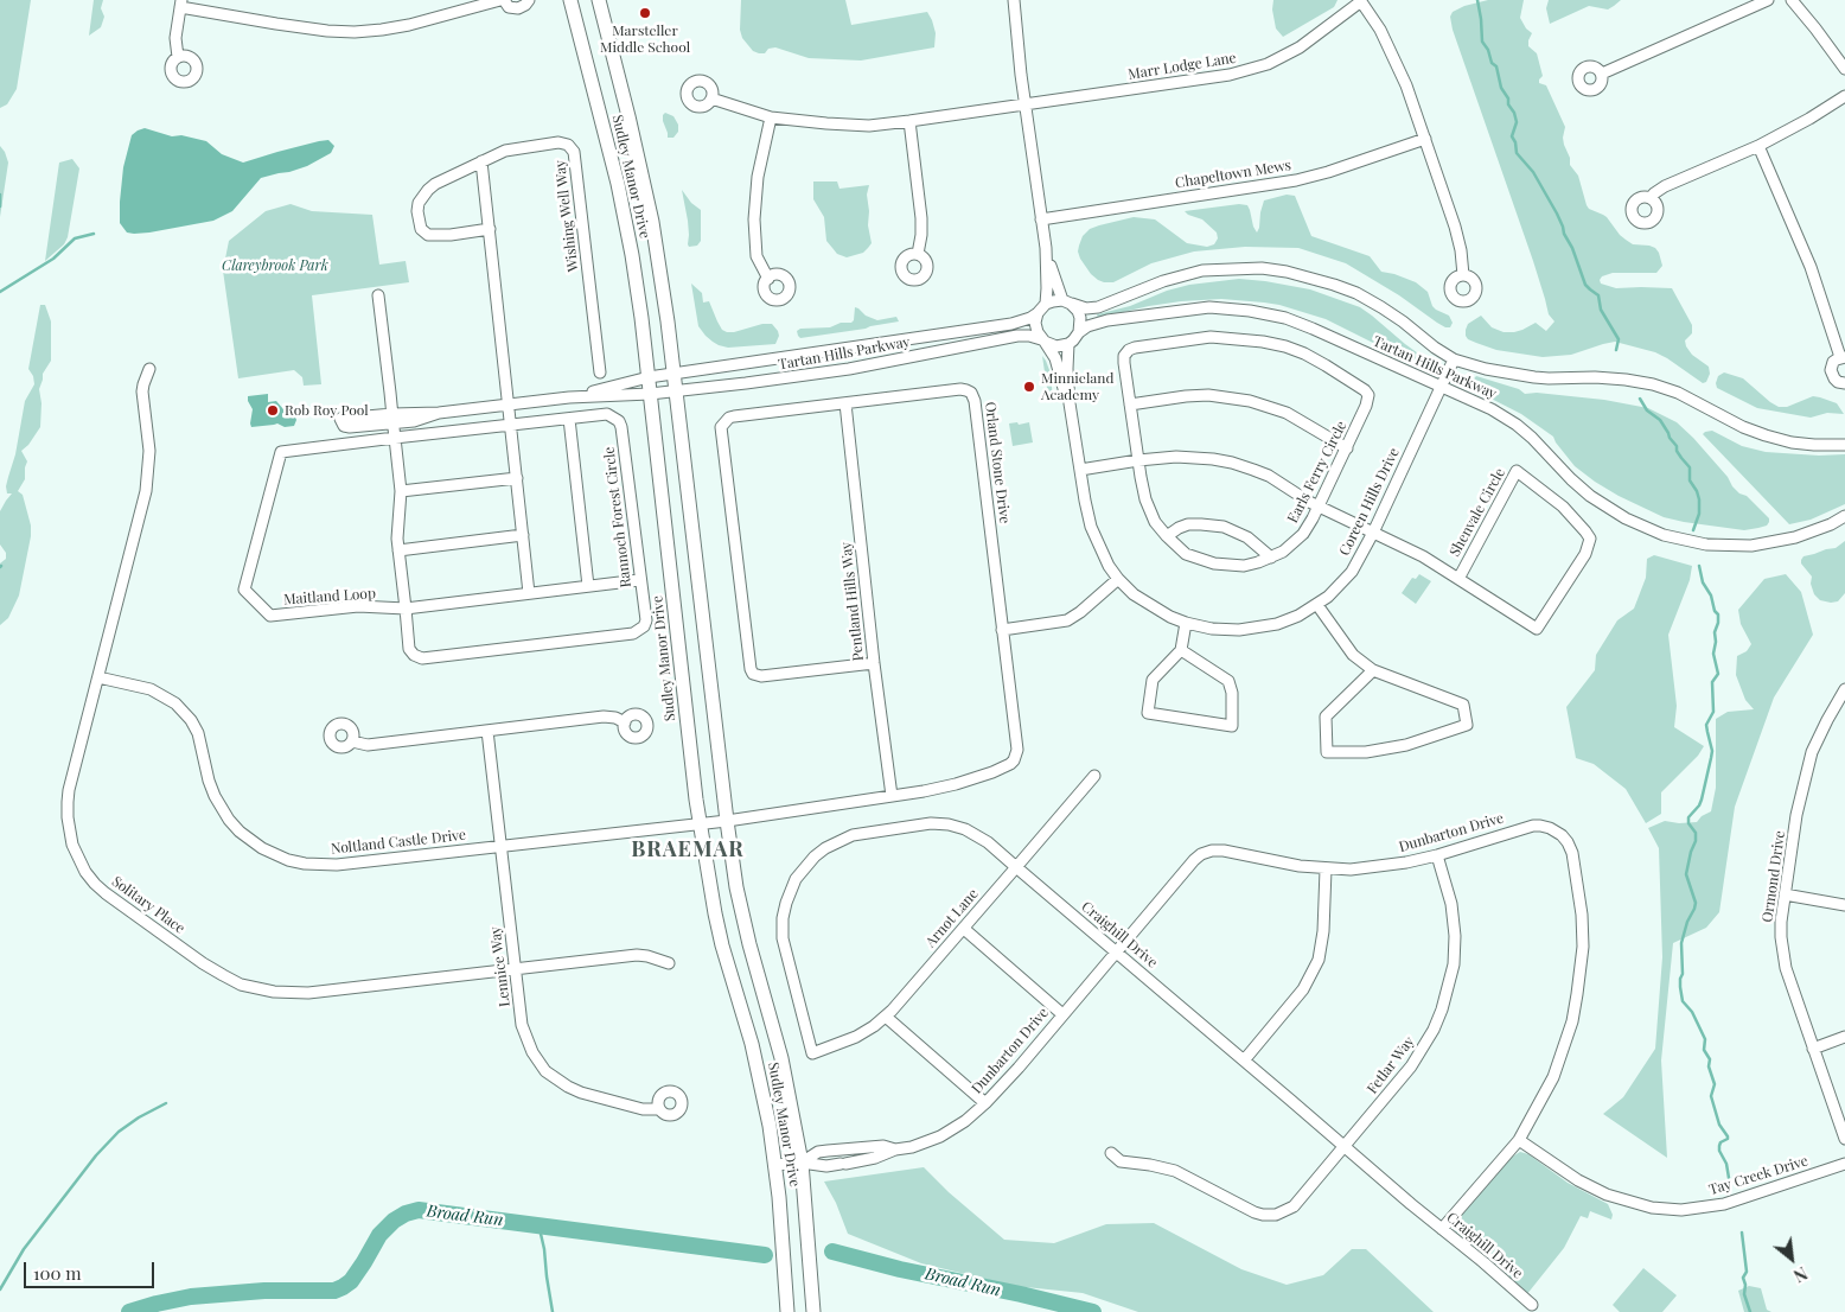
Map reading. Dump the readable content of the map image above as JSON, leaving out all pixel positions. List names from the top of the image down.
{
  "streets": {
    "main road": ["Sudley Manor Drive"],
    "street": [
      "Marr Lodge Lane",
      "Chapeltown Mews",
      "Wishing Well Way",
      "Tartan Hills Parkway",
      "Orland Stone Drive",
      "Earls Ferry Circle",
      "Coreen Hills Drive",
      "Shenvale Circle",
      "Rannoch Forest Circle",
      "Maitland Loop",
      "Pentland Hills Way",
      "Dunbarton Drive",
      "Noltland Castle Drive",
      "Ormond Drive",
      "Solitary Place",
      "Arnot Lane",
      "Craighill Drive",
      "Lennice Way",
      "Fetlar Way",
      "Tay Creek Drive"
    ]
  },
  "crossings": [
    ["Sudley Manor Drive", "Tartan Hills Parkway"],
    ["Sudley Manor Drive", "Orland Stone Drive"],
    ["Sudley Manor Drive", "Dunbarton Drive"],
    ["Sudley Manor Drive", "Noltland Castle Drive"],
    ["Tartan Hills Parkway", "Coreen Hills Drive"],
    ["Orland Stone Drive", "Pentland Hills Way"],
    ["Orland Stone Drive", "Noltland Castle Drive"],
    ["Earls Ferry Circle", "Shenvale Circle"],
    ["Coreen Hills Drive", "Shenvale Circle"],
    ["Rannoch Forest Circle", "Maitland Loop"],
    ["Dunbarton Drive", "Craighill Drive"],
    ["Dunbarton Drive", "Fetlar Way"],
    ["Dunbarton Drive", "Tay Creek Drive"],
    ["Noltland Castle Drive", "Solitary Place"],
    ["Noltland Castle Drive", "Lennice Way"],
    ["Solitary Place", "Lennice Way"],
    ["Arnot Lane", "Craighill Drive"],
    ["Craighill Drive", "Fetlar Way"]
  ],
  "districts": ["BRAEMAR"],
  "water": ["Broad Run"],
  "parks": ["Clareybrook Park"],
  "places": ["Marsteller Middle School", "Minnieland Academy", "Rob Roy Pool"],
  "scale_bar": "100 m",
  "north": "bottom right"
}
